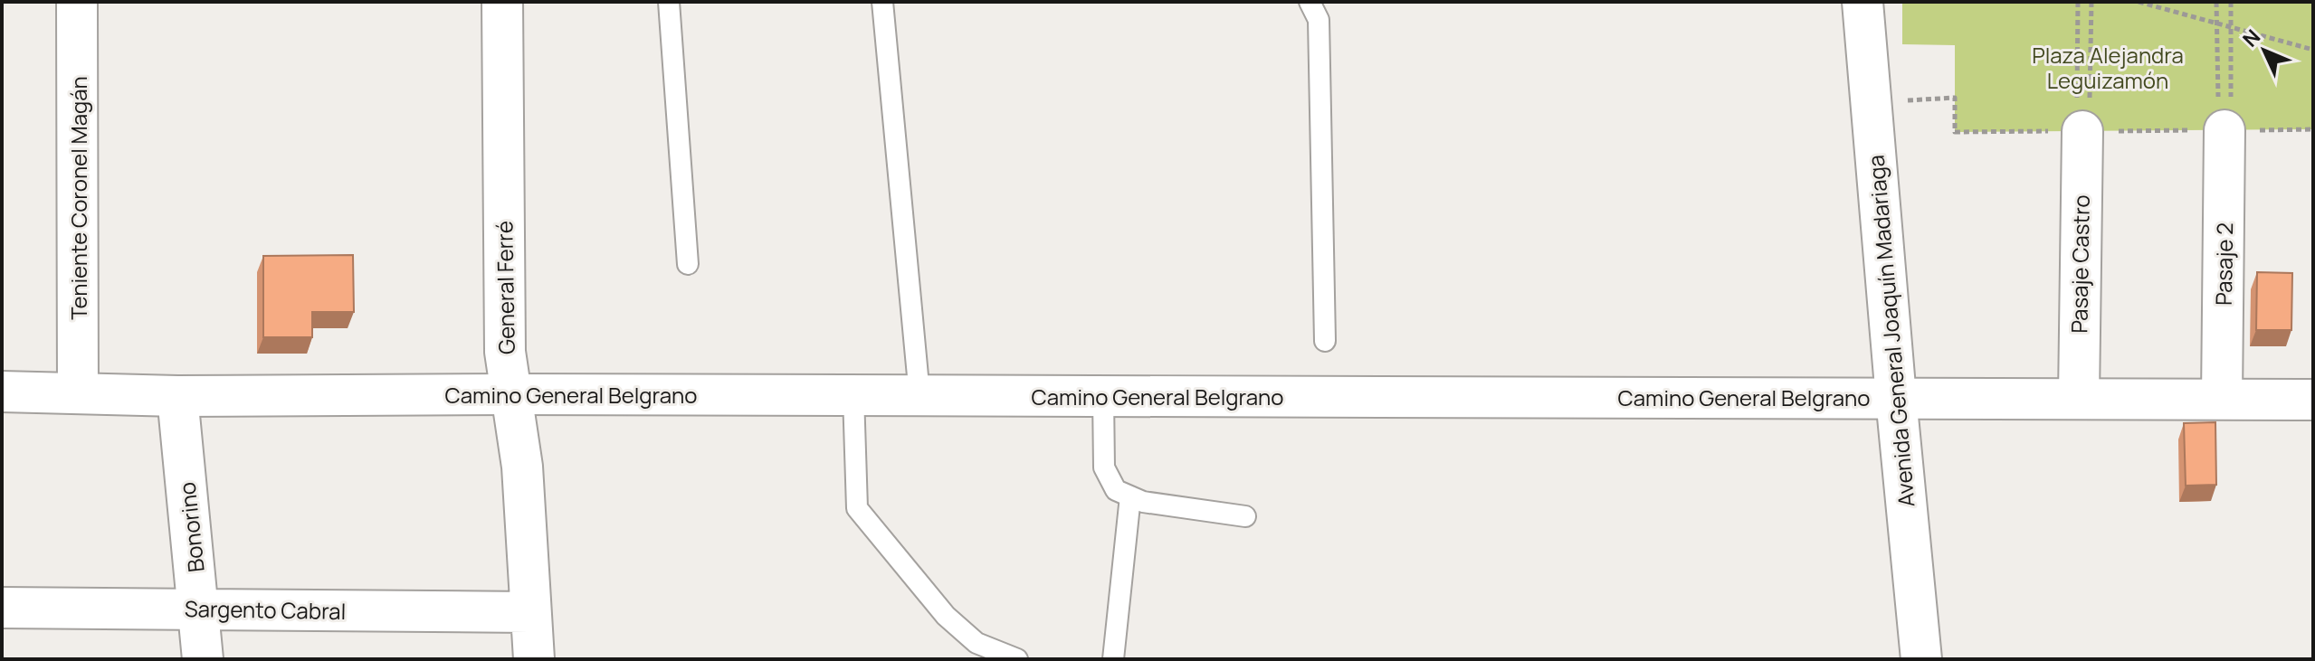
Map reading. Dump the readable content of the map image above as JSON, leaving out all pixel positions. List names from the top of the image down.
{
  "streets": {
    "street": [
      "Teniente Coronel Magán",
      "Pasaje Castro",
      "Pasaje 2",
      "General Ferré",
      "Avenida General Joaquín Madariaga",
      "Camino General Belgrano",
      "Bonorino",
      "Sargento Cabral"
    ]
  },
  "crossings": [
    ["Teniente Coronel Magán", "Camino General Belgrano"],
    ["Pasaje Castro", "Camino General Belgrano"],
    ["Pasaje 2", "Camino General Belgrano"],
    ["General Ferré", "Camino General Belgrano"],
    ["General Ferré", "Sargento Cabral"],
    ["Avenida General Joaquín Madariaga", "Camino General Belgrano"],
    ["Camino General Belgrano", "Bonorino"],
    ["Bonorino", "Sargento Cabral"]
  ],
  "parks": ["Plaza Alejandra Leguizamón"],
  "north": "top left"
}
